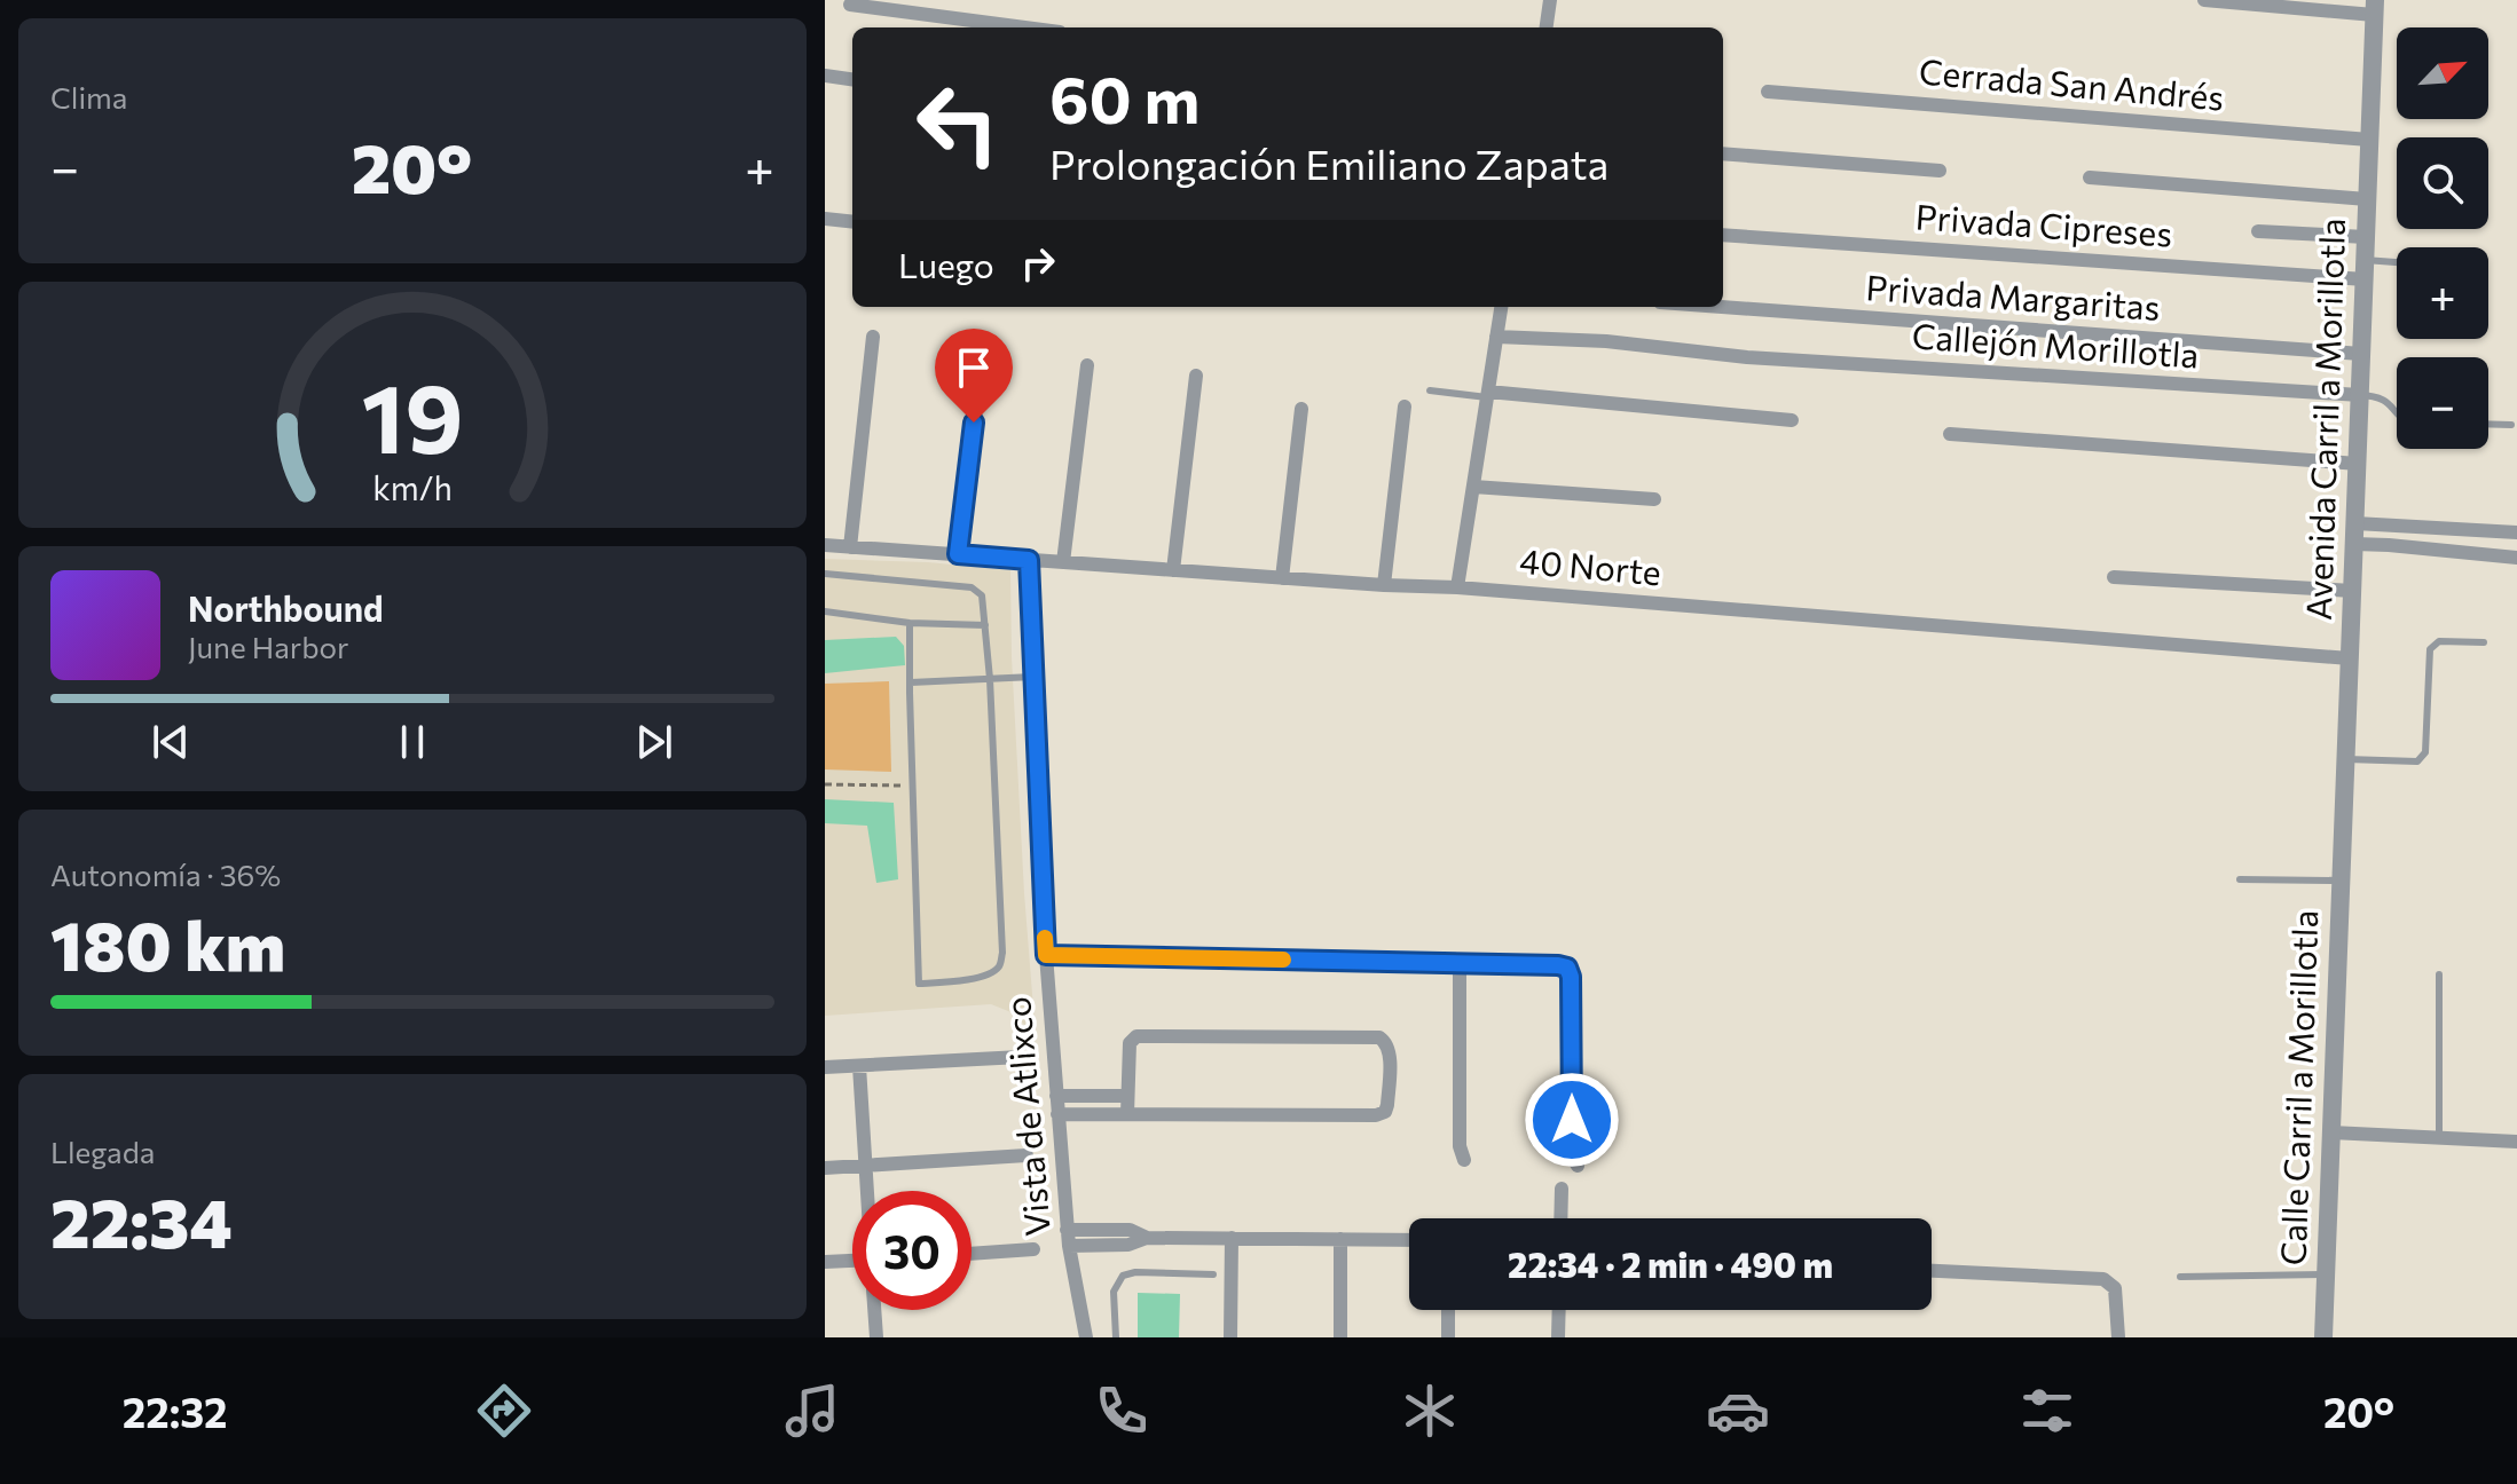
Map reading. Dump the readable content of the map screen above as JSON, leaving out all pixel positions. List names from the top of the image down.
{
  "streets": {
    "street": [
      "Cerrada San Andrés",
      "Privada Cipreses",
      "Privada Margaritas",
      "Callejón Morillotla",
      "Avenida Carril a Morillotla",
      "40 Norte",
      "Calle Carril a Morillotla",
      "Vista de Atlixco"
    ]
  },
  "crossings": [
    ["Cerrada San Andrés", "Avenida Carril a Morillotla"],
    ["Privada Cipreses", "Avenida Carril a Morillotla"],
    ["Privada Margaritas", "Avenida Carril a Morillotla"],
    ["Callejón Morillotla", "Avenida Carril a Morillotla"],
    ["Avenida Carril a Morillotla", "40 Norte"],
    ["Avenida Carril a Morillotla", "Calle Carril a Morillotla"],
    ["40 Norte", "Vista de Atlixco"]
  ],
  "north": "top right",
  "page": {
    "tile": [
      "Clima",
      ["Autonomía · 36%", "180 km"],
      ["Llegada", "22:34"]
    ],
    "map_buttons": ["+", "−"],
    "turn": ["60 m", "Prolongación Emiliano Zapata"],
    "heat": ["−", "20°", "+"],
    "then": "Luego",
    "song": ["Northbound", "June Harbor"],
    "limit": "30",
    "trip": "22:34 · 2 min · 490 m",
    "tabs": ["22:32", "20°"],
    "gauge": ["19", "km/h"]
  }
}
